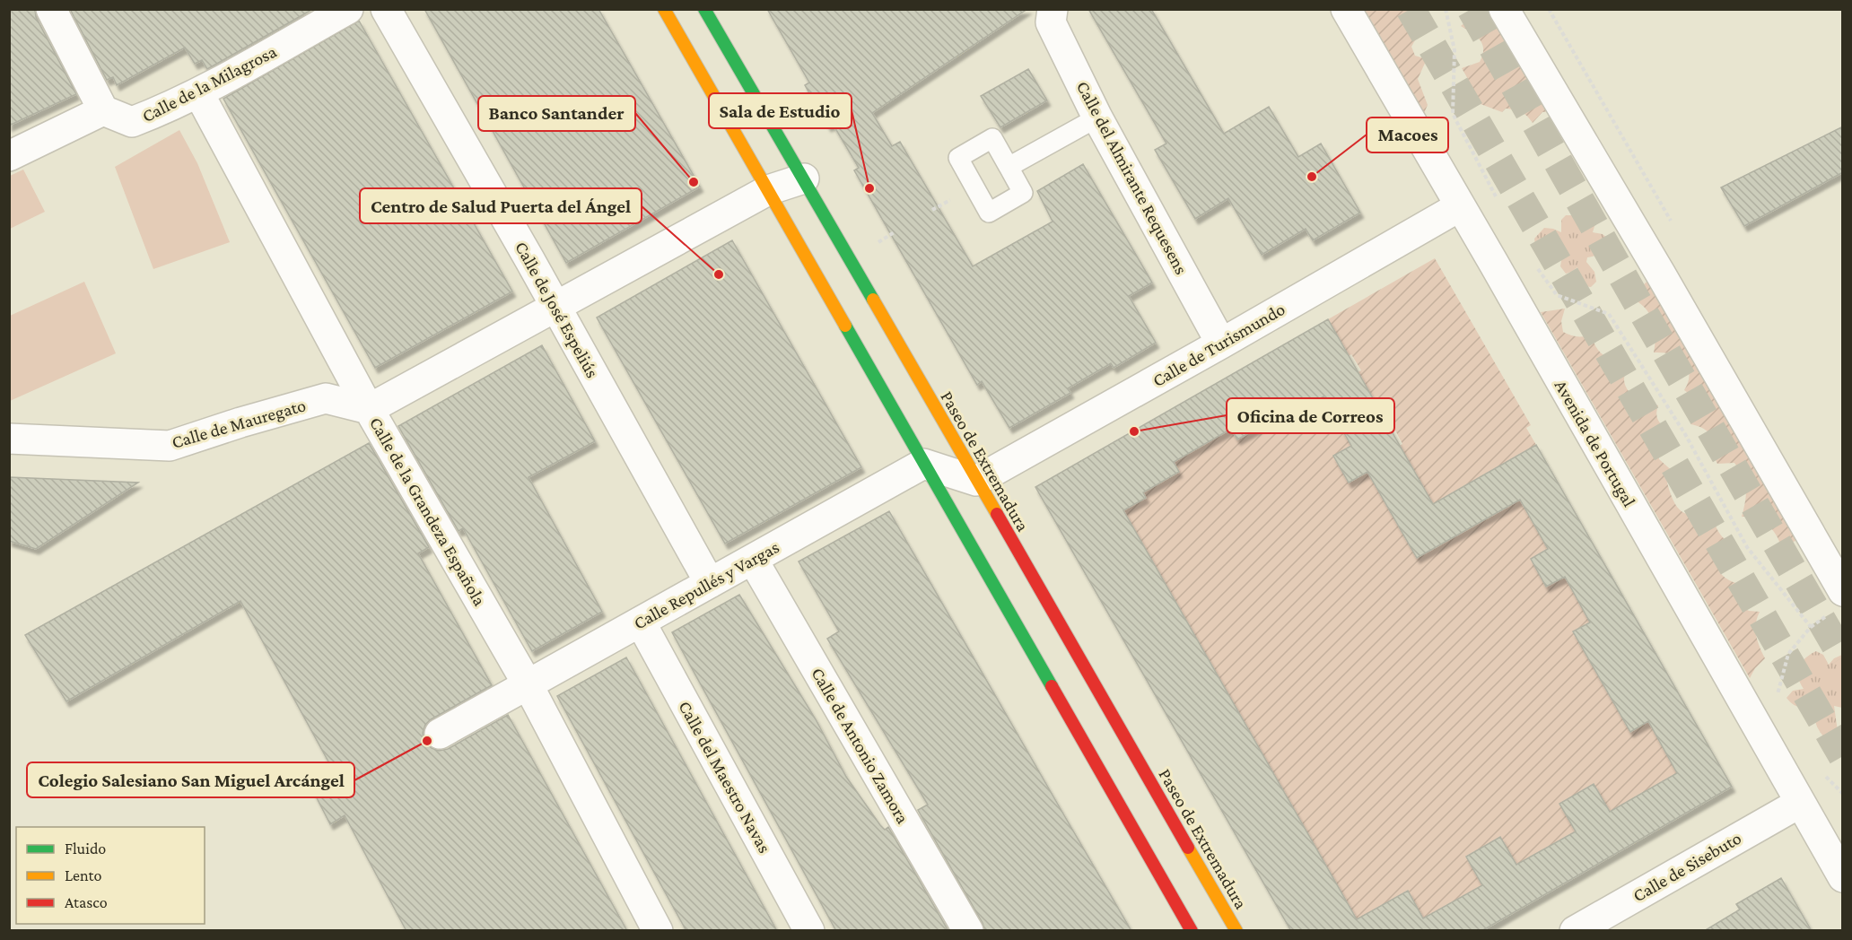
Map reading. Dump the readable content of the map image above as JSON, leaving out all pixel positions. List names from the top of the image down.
{
  "streets": {
    "main road": ["Paseo de Extremadura"],
    "street": [
      "Calle de la Milagrosa",
      "Calle del Almirante Requesens",
      "Calle de José Espeliús",
      "Calle de Turismundo",
      "Calle de Mauregato",
      "Avenida de Portugal",
      "Calle de la Grandeza Española",
      "Calle Repullés y Vargas",
      "Calle de Antonio Zamora",
      "Calle del Maestro Navas",
      "Calle de Sisebuto"
    ]
  },
  "crossings": [
    ["Calle de la Milagrosa", "Calle de la Grandeza Española"],
    ["Calle del Almirante Requesens", "Calle de Turismundo"],
    ["Calle de José Espeliús", "Calle Repullés y Vargas"],
    ["Calle de Turismundo", "Avenida de Portugal"],
    ["Calle de Turismundo", "Paseo de Extremadura"],
    ["Calle de Mauregato", "Calle de la Grandeza Española"],
    ["Avenida de Portugal", "Calle de Sisebuto"],
    ["Calle de la Grandeza Española", "Calle Repullés y Vargas"],
    ["Calle Repullés y Vargas", "Calle de Antonio Zamora"],
    ["Calle Repullés y Vargas", "Calle del Maestro Navas"]
  ],
  "places": [
    "Macoes",
    "Banco Santander",
    "Sala de Estudio",
    "Centro de Salud Puerta del Ángel",
    "Oficina de Correos",
    "Colegio Salesiano San Miguel Arcángel"
  ],
  "legend": ["Fluido", "Lento", "Atasco"]
}
